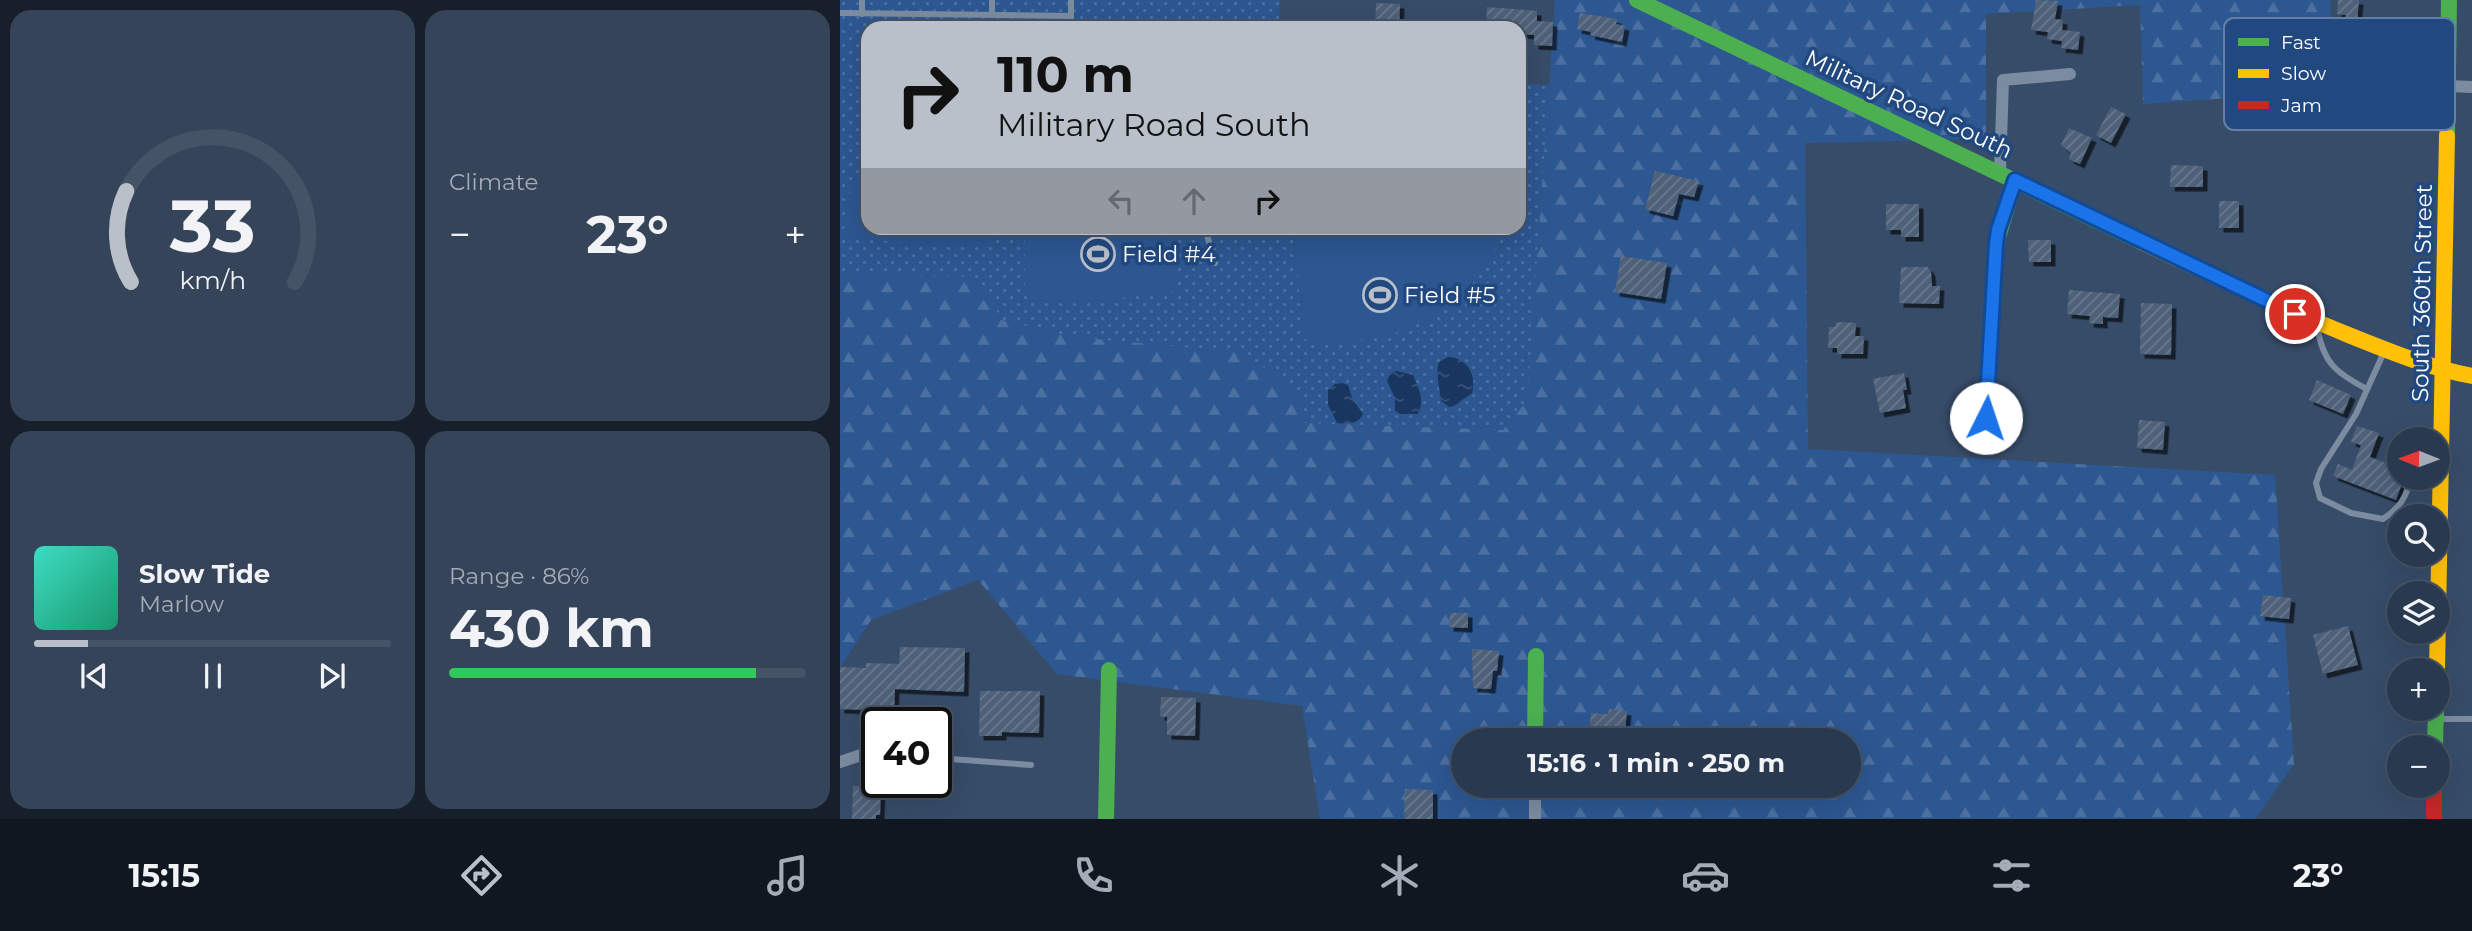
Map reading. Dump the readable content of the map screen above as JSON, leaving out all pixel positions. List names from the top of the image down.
{
  "streets": {
    "street": ["Military Road South", "South 360th Street"]
  },
  "crossings": [
    ["Military Road South", "South 360th Street"]
  ],
  "places": {
    "sports": ["Field #4", "Field #5"]
  },
  "legend": ["Fast", "Slow", "Jam"],
  "north": "left",
  "page": {
    "tile": [
      "Climate",
      ["Range · 86%", "430 km"]
    ],
    "turn": ["110 m", "Military Road South"],
    "heat": ["−", "23°", "+"],
    "map_buttons": ["+", "−"],
    "song": ["Slow Tide", "Marlow"],
    "limit": "40",
    "trip": "15:16 · 1 min · 250 m",
    "tabs": ["15:15", "23°"],
    "gauge": ["33", "km/h"]
  }
}
